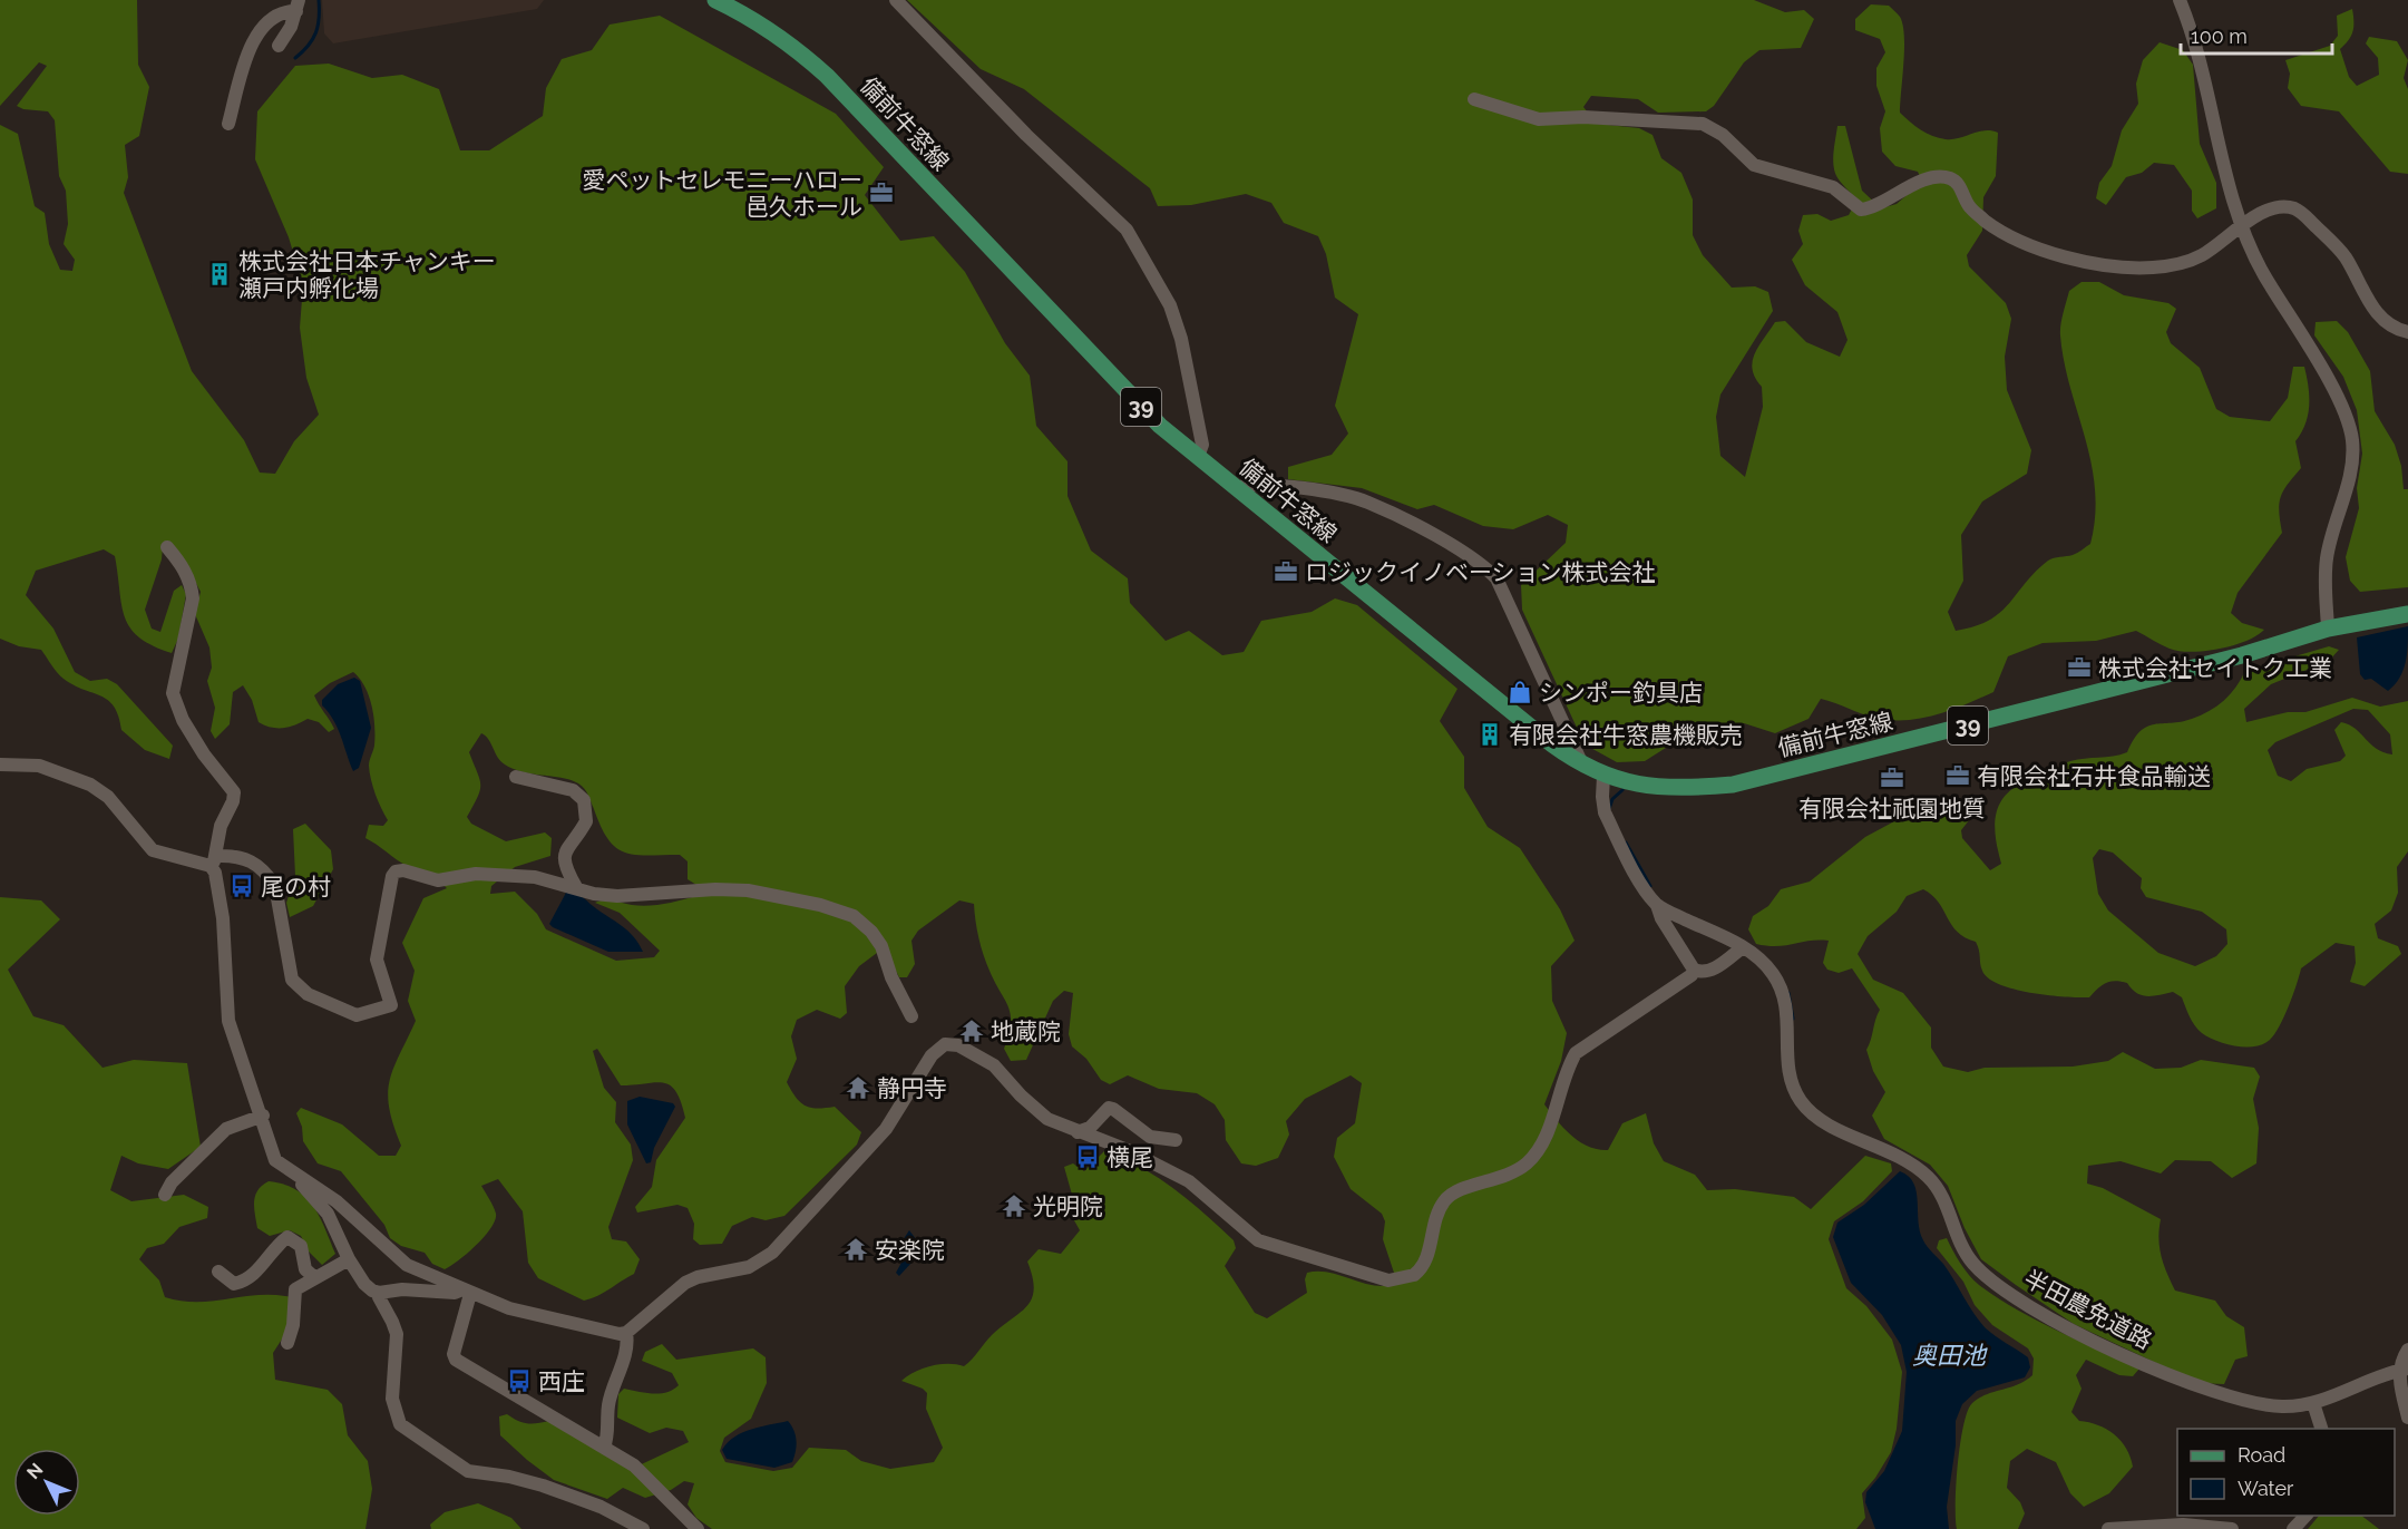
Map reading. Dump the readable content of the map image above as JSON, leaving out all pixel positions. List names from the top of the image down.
{
  "streets": {
    "main road": ["備前牛窓線", "39"],
    "street": ["半田農免道路"]
  },
  "water": ["奥田池"],
  "places": {
    "office": [
      "愛ペットセレモニーハロー 邑久ホール",
      "ロジックイノベーション株式会社",
      "株式会社セイトク工業",
      "有限会社石井食品輸送",
      "有限会社祇園地質"
    ],
    "building": ["株式会社日本チャンキー 瀬戸内孵化場", "有限会社牛窓農機販売"],
    "shop": ["シンポー釣具店"],
    "bus stop": ["尾の村", "横尾", "西庄"],
    "temple": [
      "地蔵院",
      "静円寺",
      "光明院",
      "安楽院"
    ]
  },
  "legend": ["Road", "Water"],
  "scale_bar": "100 m",
  "north": "top left"
}
